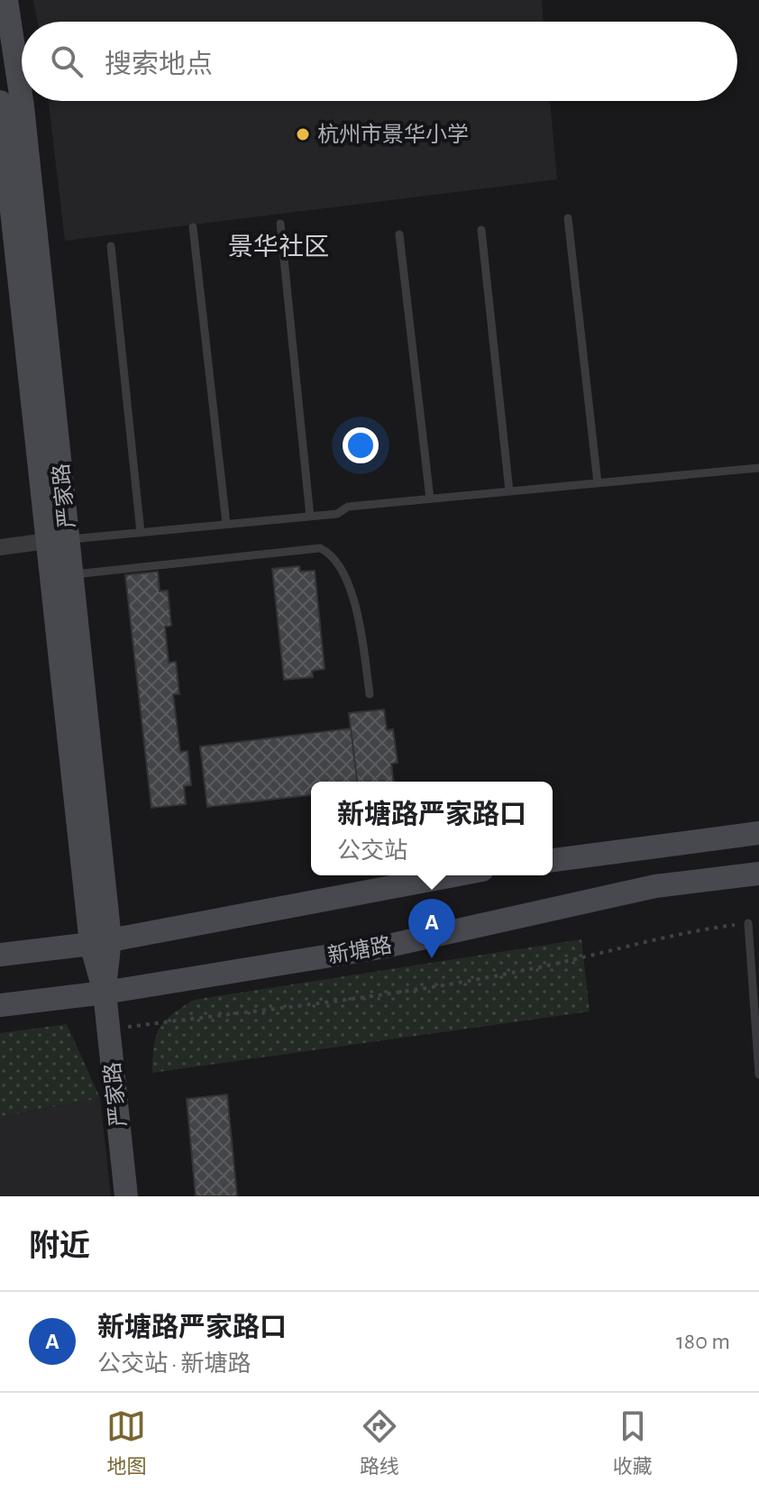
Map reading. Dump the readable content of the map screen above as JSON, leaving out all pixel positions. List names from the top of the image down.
{
  "streets": {
    "street": ["严家路", "新塘路"]
  },
  "crossings": [
    ["严家路", "新塘路"]
  ],
  "districts": ["景华社区"],
  "places": ["杭州市景华小学"],
  "page": {
    "search": "搜索地点",
    "popup": ["新塘路严家路口", "公交站"],
    "pins": "A",
    "heading": "附近",
    "list": [
      {
        "mark": "A",
        "name": "新塘路严家路口",
        "note": "公交站 · 新塘路",
        "value": "180 m"
      }
    ],
    "nav": ["地图", "路线", "收藏"]
  }
}
